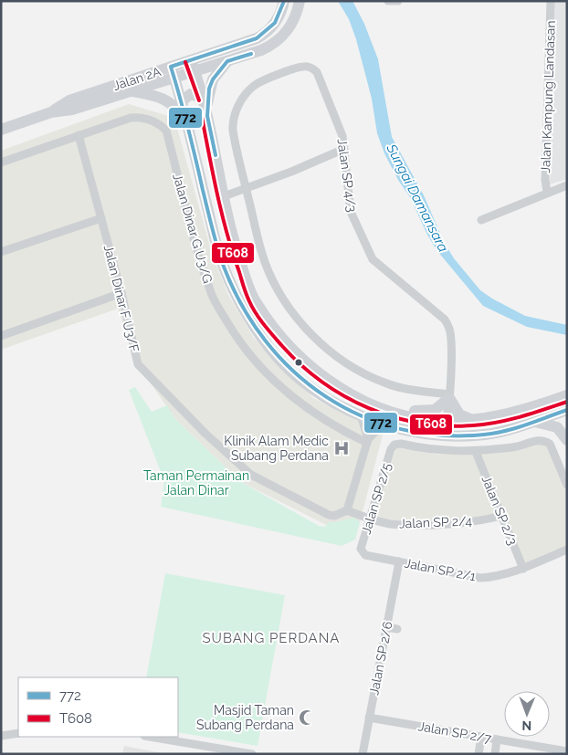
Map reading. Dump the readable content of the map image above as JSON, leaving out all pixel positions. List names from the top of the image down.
{
  "streets": {
    "main road": ["Jalan 2A"],
    "street": [
      "Jalan Kampung Landasan",
      "Jalan SP 4/3",
      "Jalan Dinar G U3/G",
      "Jalan Dinar F U3/F",
      "Jalan SP 2/5",
      "Jalan SP 2/3",
      "Jalan SP 2/4",
      "Jalan SP 2/1",
      "Jalan SP 2/6",
      "Jalan SP 2/7"
    ]
  },
  "crossings": [
    ["Jalan Dinar G U3/G", "Jalan Dinar F U3/F"],
    ["Jalan Dinar F U3/F", "Jalan SP 2/4"],
    ["Jalan SP 2/5", "Jalan SP 2/3"],
    ["Jalan SP 2/5", "Jalan SP 2/4"],
    ["Jalan SP 2/5", "Jalan SP 2/1"],
    ["Jalan SP 2/3", "Jalan SP 2/4"],
    ["Jalan SP 2/3", "Jalan SP 2/1"],
    ["Jalan SP 2/1", "Jalan SP 2/6"],
    ["Jalan SP 2/6", "Jalan SP 2/7"]
  ],
  "districts": ["SUBANG PERDANA"],
  "water": ["Sungai Damansara"],
  "parks": ["Taman Permainan Jalan Dinar"],
  "places": {
    "hospital": ["Klinik Alam Medic Subang Perdana"],
    "mosque": ["Masjid Taman Subang Perdana"]
  },
  "lines": ["transit line 772", "transit line T608"],
  "legend": ["772", "T608"],
  "north": "bottom"
}
